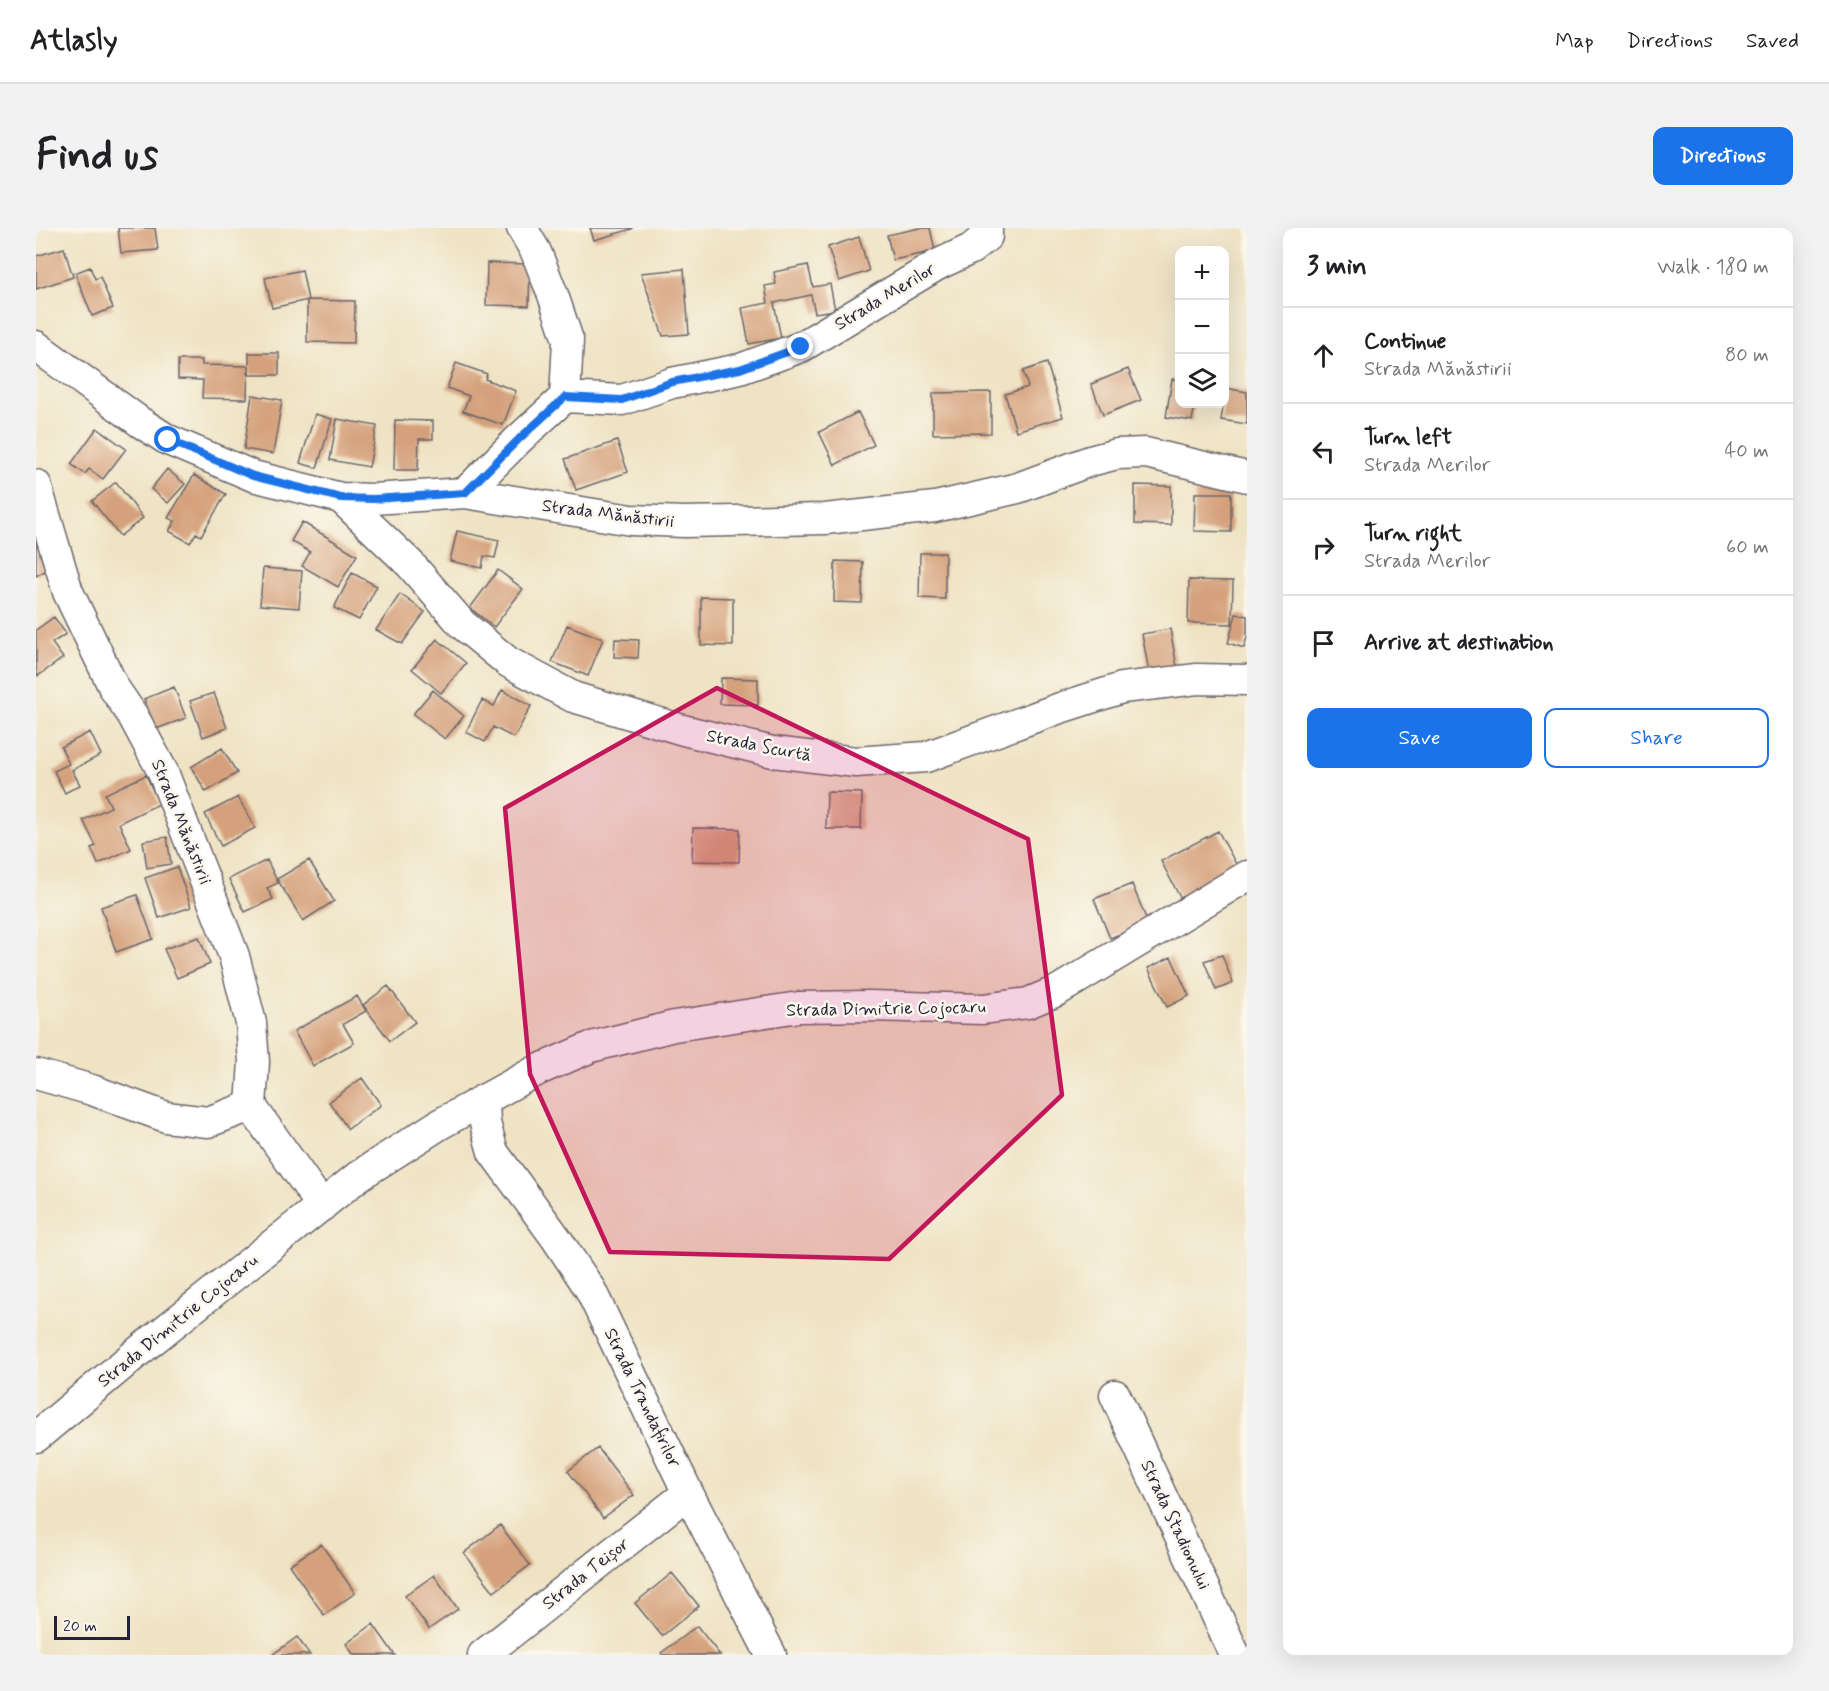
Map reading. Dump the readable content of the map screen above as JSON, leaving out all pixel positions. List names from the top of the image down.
{
  "streets": {
    "street": [
      "Strada Merilor",
      "Strada Mănăstirii",
      "Strada Scurtă",
      "Strada Dimitrie Cojocaru",
      "Strada Trandafirilor",
      "Strada Stadionului",
      "Strada Teișor"
    ]
  },
  "crossings": [
    ["Strada Mănăstirii", "Strada Scurtă"],
    ["Strada Dimitrie Cojocaru", "Strada Trandafirilor"],
    ["Strada Trandafirilor", "Strada Teișor"]
  ],
  "scale_bar": "20 m",
  "page": {
    "header": "Atlasly",
    "nav": ["Map", "Directions", "Saved"],
    "buttons": [
      "Directions",
      ["Save", "Share"]
    ],
    "title": "Find us",
    "heading": ["3 min", "Walk · 180 m"],
    "map_buttons": ["+", "−"],
    "list": [
      ["Continue", "Strada Mănăstirii", "80 m"],
      ["Turn left", "Strada Merilor", "40 m"],
      ["Turn right", "Strada Merilor", "60 m"],
      "Arrive at destination"
    ],
    "scale": "20 m"
  }
}
